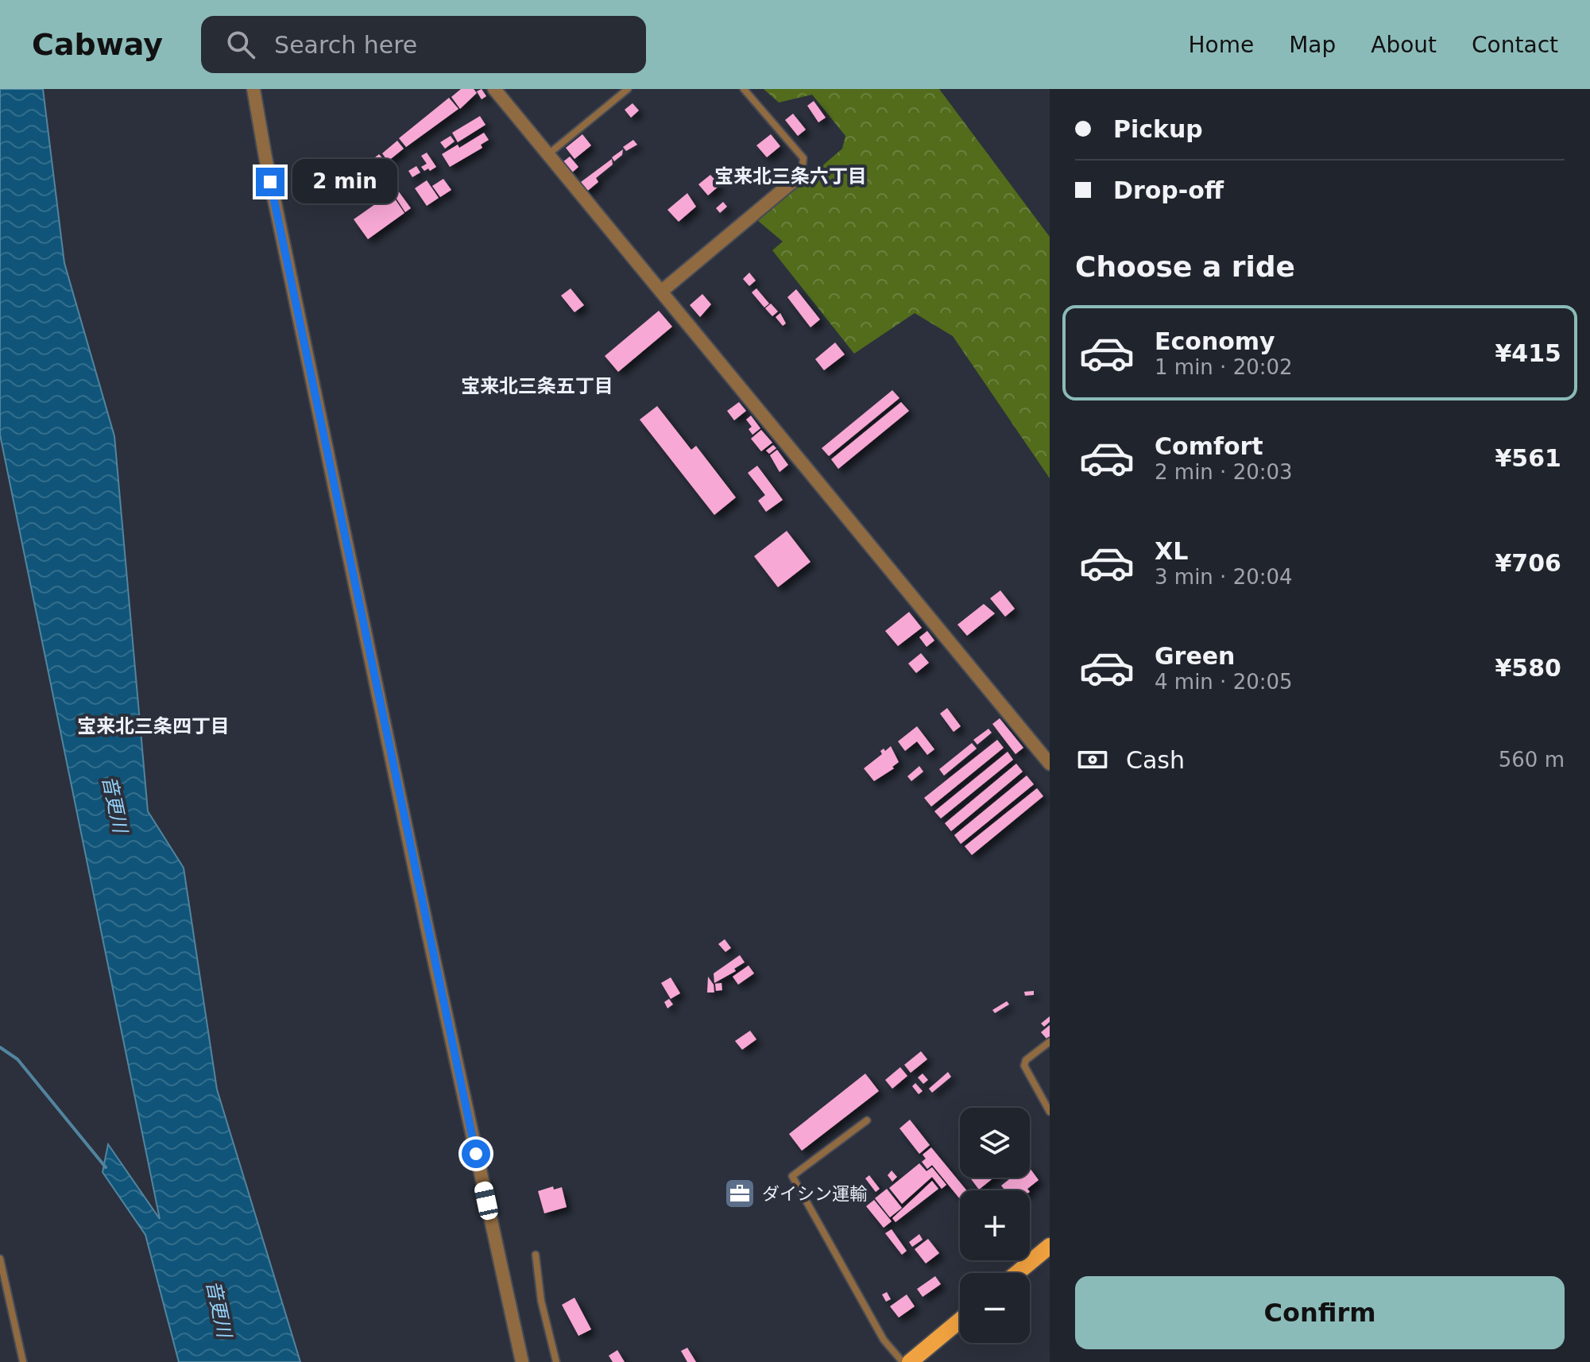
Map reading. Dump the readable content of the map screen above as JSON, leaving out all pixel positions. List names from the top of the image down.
{
  "districts": ["宝来北三条六丁目", "宝来北三条五丁目", "宝来北三条四丁目"],
  "water": ["音更川"],
  "places": {
    "office": ["ダイシン運輸"]
  },
  "page": {
    "header": "Cabway",
    "search": "Search here",
    "nav": [
      "Home",
      "Map",
      "About",
      "Contact"
    ],
    "banner": ["Pickup", "Drop-off"],
    "bubble": "2 min",
    "heading": "Choose a ride",
    "list": [
      {
        "name": "Economy",
        "note": "1 min · 20:02",
        "value": "¥415"
      },
      {
        "name": "Comfort",
        "note": "2 min · 20:03",
        "value": "¥561"
      },
      {
        "name": "XL",
        "note": "3 min · 20:04",
        "value": "¥706"
      },
      {
        "name": "Green",
        "note": "4 min · 20:05",
        "value": "¥580"
      }
    ],
    "pay": ["Cash", "560 m"],
    "map_buttons": ["+", "−"],
    "buttons": "Confirm"
  }
}
